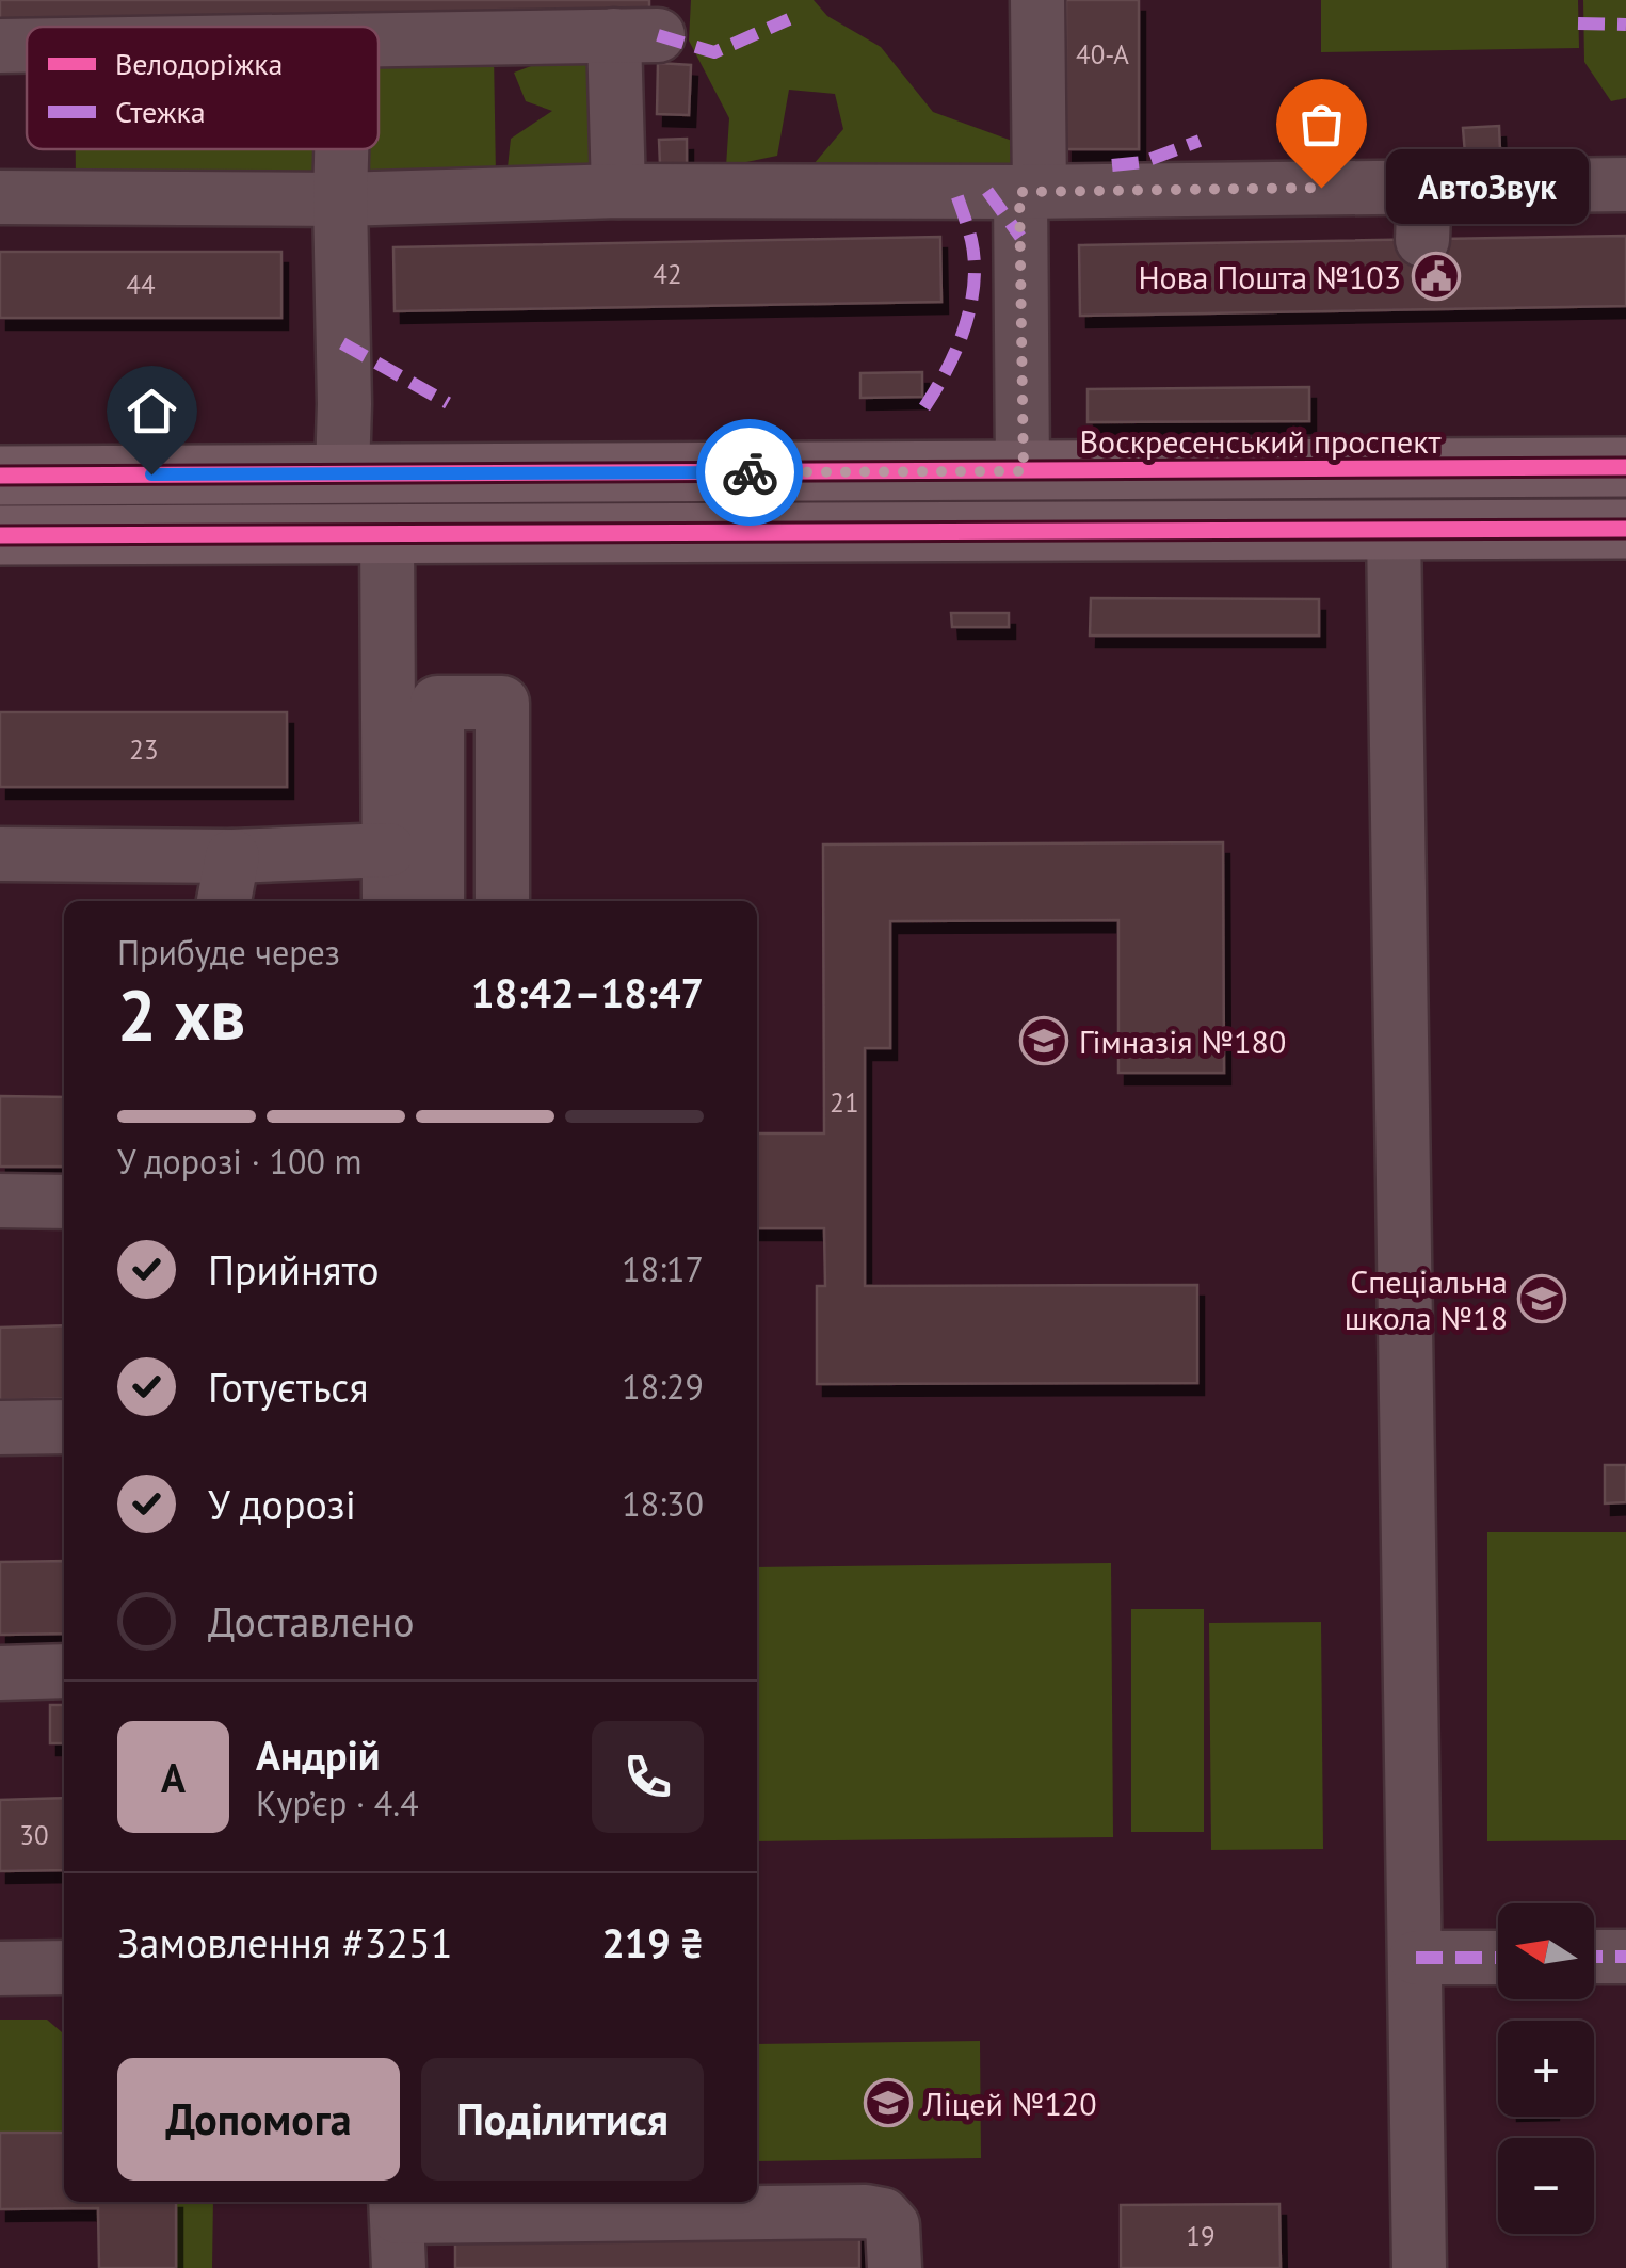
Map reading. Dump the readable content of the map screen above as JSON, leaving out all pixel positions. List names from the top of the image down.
{
  "streets": {
    "main road": ["Воскресенський проспект"]
  },
  "places": {
    "other": ["АвтоЗвук"],
    "public building": ["Нова Пошта №103"],
    "school or university": ["Гімназія №180", "Спеціальна школа №18", "Ліцей №120"]
  },
  "house_numbers": [
    "40-А",
    "42",
    "44",
    "23",
    "21",
    "30",
    "19"
  ],
  "legend": ["Велодоріжка", "Стежка"],
  "north": "left",
  "page": {
    "bubble": "АвтоЗвук",
    "heading": ["2 хв", "Прибуде через", "18:42–18:47"],
    "panel": [
      "Андрій",
      "Кур’єр · 4.4",
      "Замовлення #3251",
      "219 ₴"
    ],
    "bar": "У дорозі · 100 m",
    "list": [
      ["Прийнято", "18:17"],
      ["Готується", "18:29"],
      ["У дорозі", "18:30"],
      "Доставлено"
    ],
    "round": "А",
    "map_buttons": ["+", "−"],
    "buttons": ["Допомога", "Поділитися"]
  }
}
